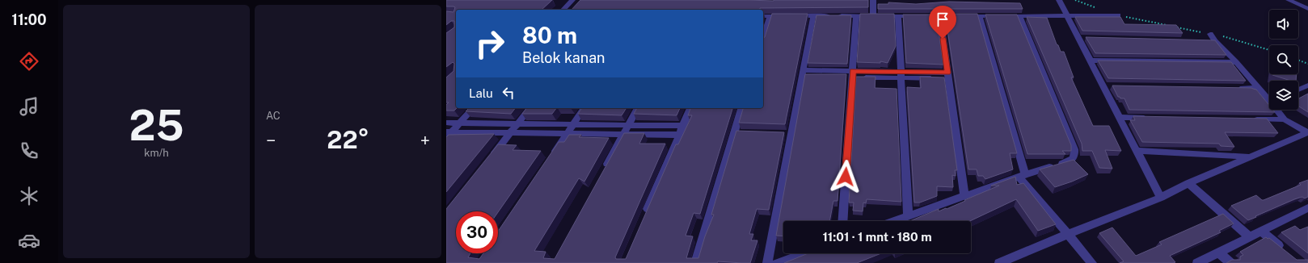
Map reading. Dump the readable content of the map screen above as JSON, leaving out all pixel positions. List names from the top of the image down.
{
  "page": {
    "tabs": "11:00",
    "tile": [
      ["25", "km/h"],
      "AC"
    ],
    "turn": ["80 m", "Belok kanan"],
    "then": "Lalu",
    "heat": ["−", "22°", "+"],
    "limit": "30",
    "trip": "11:01 · 1 mnt · 180 m"
  }
}
